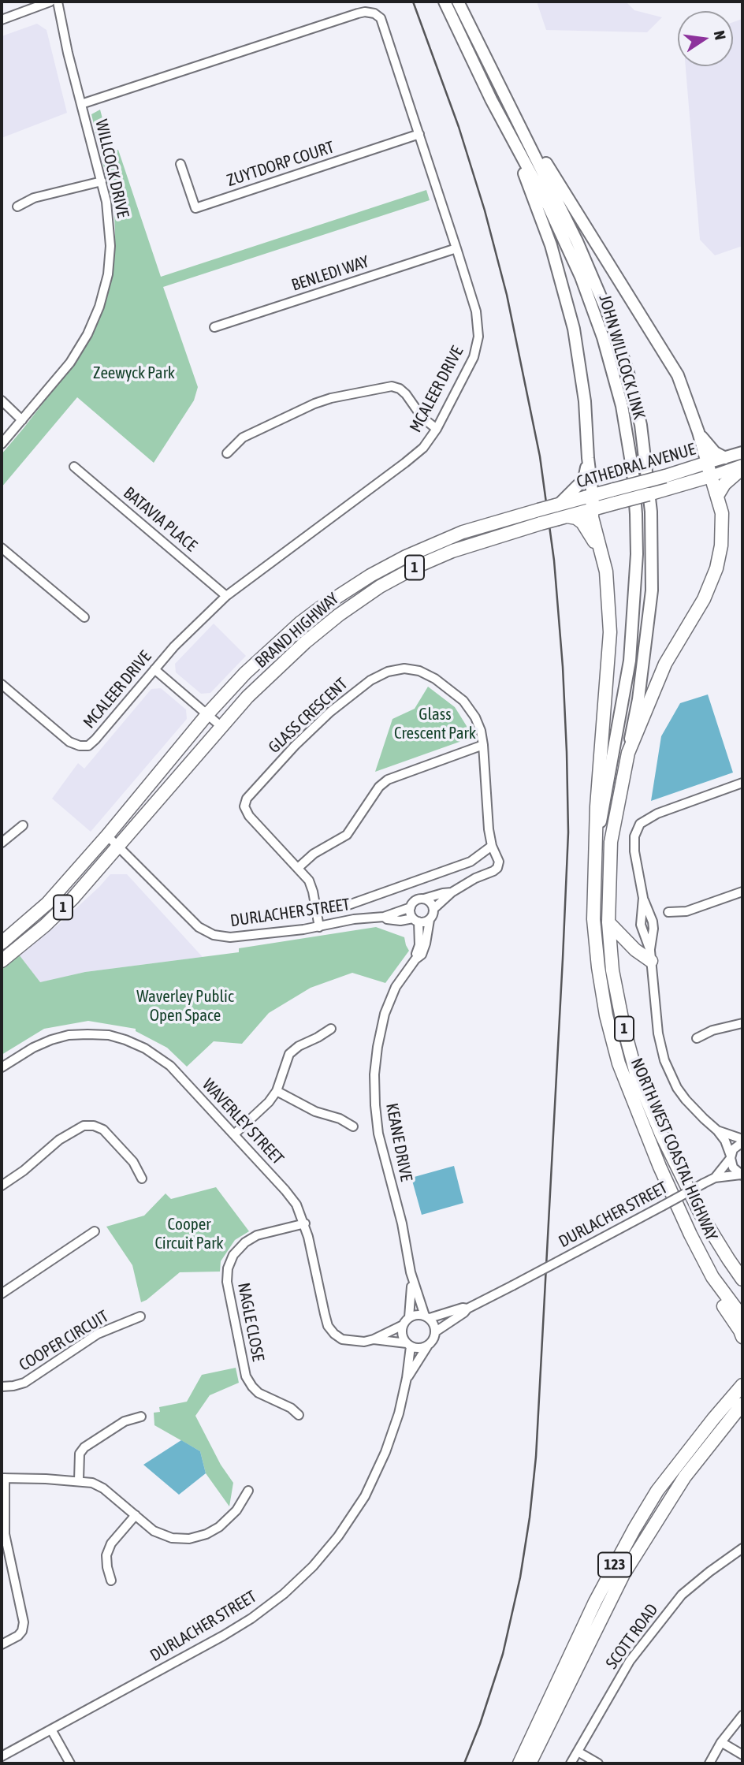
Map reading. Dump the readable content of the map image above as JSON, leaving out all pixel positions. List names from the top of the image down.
{
  "streets": {
    "highway": [
      "CATHEDRAL AVENUE",
      "1",
      "BRAND HIGHWAY",
      "NORTH WEST COASTAL HIGHWAY",
      "123"
    ],
    "main road": ["JOHN WILLCOCK LINK"],
    "street": [
      "ZUYTDORP COURT",
      "WILLCOCK DRIVE",
      "BENLEDI WAY",
      "MCALEER DRIVE",
      "BATAVIA PLACE",
      "GLASS CRESCENT",
      "DURLACHER STREET",
      "WAVERLEY STREET",
      "KEANE DRIVE",
      "NAGLE CLOSE",
      "COOPER CIRCUIT",
      "SCOTT ROAD"
    ]
  },
  "crossings": [
    ["ZUYTDORP COURT", "MCALEER DRIVE"],
    ["WILLCOCK DRIVE", "MCALEER DRIVE"],
    ["BENLEDI WAY", "MCALEER DRIVE"],
    ["JOHN WILLCOCK LINK", "1"],
    ["JOHN WILLCOCK LINK", "NORTH WEST COASTAL HIGHWAY"],
    ["MCALEER DRIVE", "BATAVIA PLACE"],
    ["CATHEDRAL AVENUE", "1"],
    ["CATHEDRAL AVENUE", "BRAND HIGHWAY"],
    ["1", "BRAND HIGHWAY"],
    ["1", "NORTH WEST COASTAL HIGHWAY"],
    ["BRAND HIGHWAY", "DURLACHER STREET"],
    ["GLASS CRESCENT", "DURLACHER STREET"],
    ["DURLACHER STREET", "WAVERLEY STREET"],
    ["DURLACHER STREET", "KEANE DRIVE"],
    ["WAVERLEY STREET", "KEANE DRIVE"],
    ["WAVERLEY STREET", "NAGLE CLOSE"]
  ],
  "parks": [
    "Zeewyck Park",
    "Glass Crescent Park",
    "Waverley Public Open Space",
    "Cooper Circuit Park"
  ],
  "north": "right"
}
